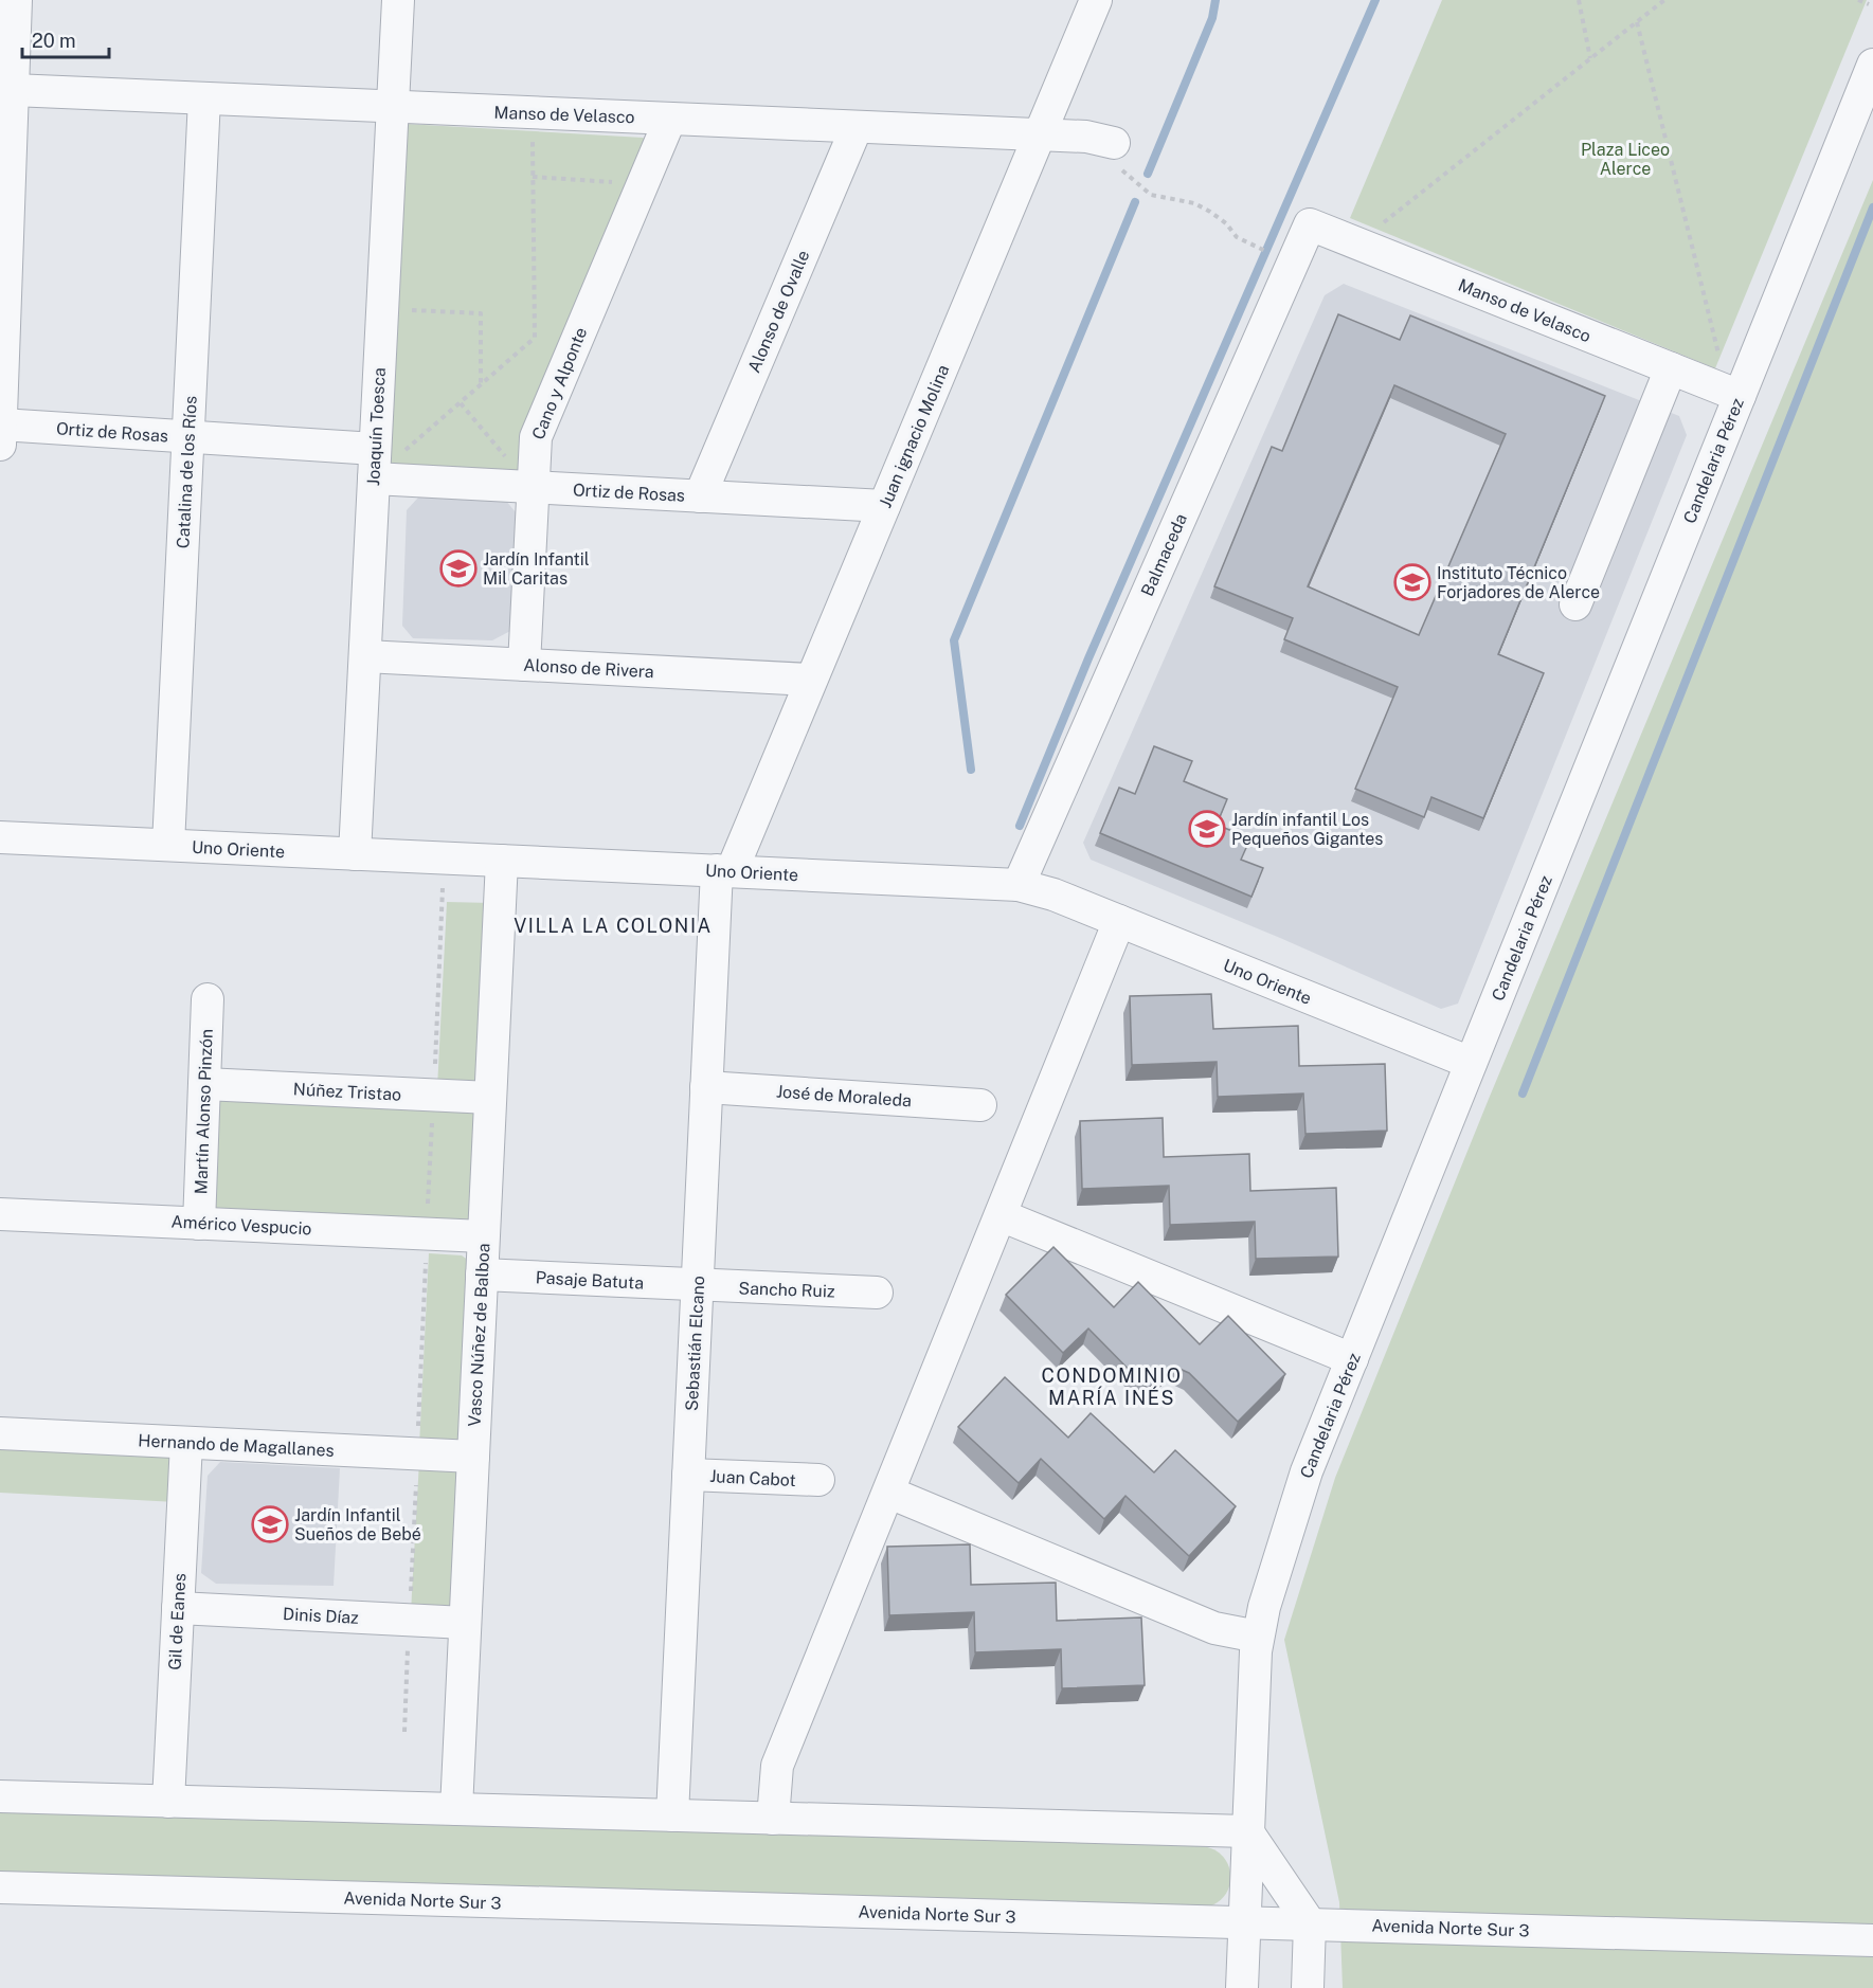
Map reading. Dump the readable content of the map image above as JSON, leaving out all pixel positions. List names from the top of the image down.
{
  "streets": {
    "street": [
      "Manso de Velasco",
      "Alonso de Ovalle",
      "Cano y Alponte",
      "Joaquín Toesca",
      "Ortiz de Rosas",
      "Juan ignacio Molina",
      "Candelaria Pérez",
      "Catalina de los Ríos",
      "Balmaceda",
      "Alonso de Rivera",
      "Uno Oriente",
      "Núñez Tristao",
      "José de Moraleda",
      "Martín Alonso Pinzón",
      "Américo Vespucio",
      "Pasaje Batuta",
      "Sancho Ruiz",
      "Vasco Núñez de Balboa",
      "Sebastián Elcano",
      "Hernando de Magallanes",
      "Juan Cabot",
      "Dinis Díaz",
      "Gil de Eanes",
      "Avenida Norte Sur 3"
    ]
  },
  "crossings": [
    ["Manso de Velasco", "Alonso de Ovalle"],
    ["Manso de Velasco", "Cano y Alponte"],
    ["Manso de Velasco", "Joaquín Toesca"],
    ["Manso de Velasco", "Juan ignacio Molina"],
    ["Manso de Velasco", "Candelaria Pérez"],
    ["Manso de Velasco", "Catalina de los Ríos"],
    ["Manso de Velasco", "Balmaceda"],
    ["Alonso de Ovalle", "Ortiz de Rosas"],
    ["Cano y Alponte", "Ortiz de Rosas"],
    ["Cano y Alponte", "Alonso de Rivera"],
    ["Joaquín Toesca", "Ortiz de Rosas"],
    ["Joaquín Toesca", "Alonso de Rivera"],
    ["Joaquín Toesca", "Uno Oriente"],
    ["Ortiz de Rosas", "Juan ignacio Molina"],
    ["Ortiz de Rosas", "Catalina de los Ríos"],
    ["Juan ignacio Molina", "Alonso de Rivera"],
    ["Juan ignacio Molina", "Uno Oriente"],
    ["Juan ignacio Molina", "Sebastián Elcano"],
    ["Candelaria Pérez", "Uno Oriente"],
    ["Candelaria Pérez", "Avenida Norte Sur 3"],
    ["Catalina de los Ríos", "Uno Oriente"],
    ["Balmaceda", "Uno Oriente"],
    ["Uno Oriente", "Vasco Núñez de Balboa"],
    ["Uno Oriente", "Sebastián Elcano"],
    ["Núñez Tristao", "Martín Alonso Pinzón"],
    ["Núñez Tristao", "Vasco Núñez de Balboa"],
    ["José de Moraleda", "Sebastián Elcano"],
    ["Martín Alonso Pinzón", "Américo Vespucio"],
    ["Américo Vespucio", "Vasco Núñez de Balboa"],
    ["Pasaje Batuta", "Sancho Ruiz"],
    ["Pasaje Batuta", "Vasco Núñez de Balboa"],
    ["Pasaje Batuta", "Sebastián Elcano"],
    ["Sancho Ruiz", "Sebastián Elcano"],
    ["Vasco Núñez de Balboa", "Hernando de Magallanes"],
    ["Vasco Núñez de Balboa", "Dinis Díaz"],
    ["Sebastián Elcano", "Juan Cabot"],
    ["Hernando de Magallanes", "Gil de Eanes"],
    ["Dinis Díaz", "Gil de Eanes"]
  ],
  "districts": ["VILLA LA COLONIA", "CONDOMINIO MARÍA INÉS"],
  "parks": ["Plaza Liceo Alerce"],
  "places": {
    "school or university": [
      "Jardín Infantil Mil Caritas",
      "Instituto Técnico Forjadores de Alerce",
      "Jardín infantil Los Pequeños Gigantes",
      "Jardín Infantil Sueños de Bebé"
    ]
  },
  "scale_bar": "20 m"
}
